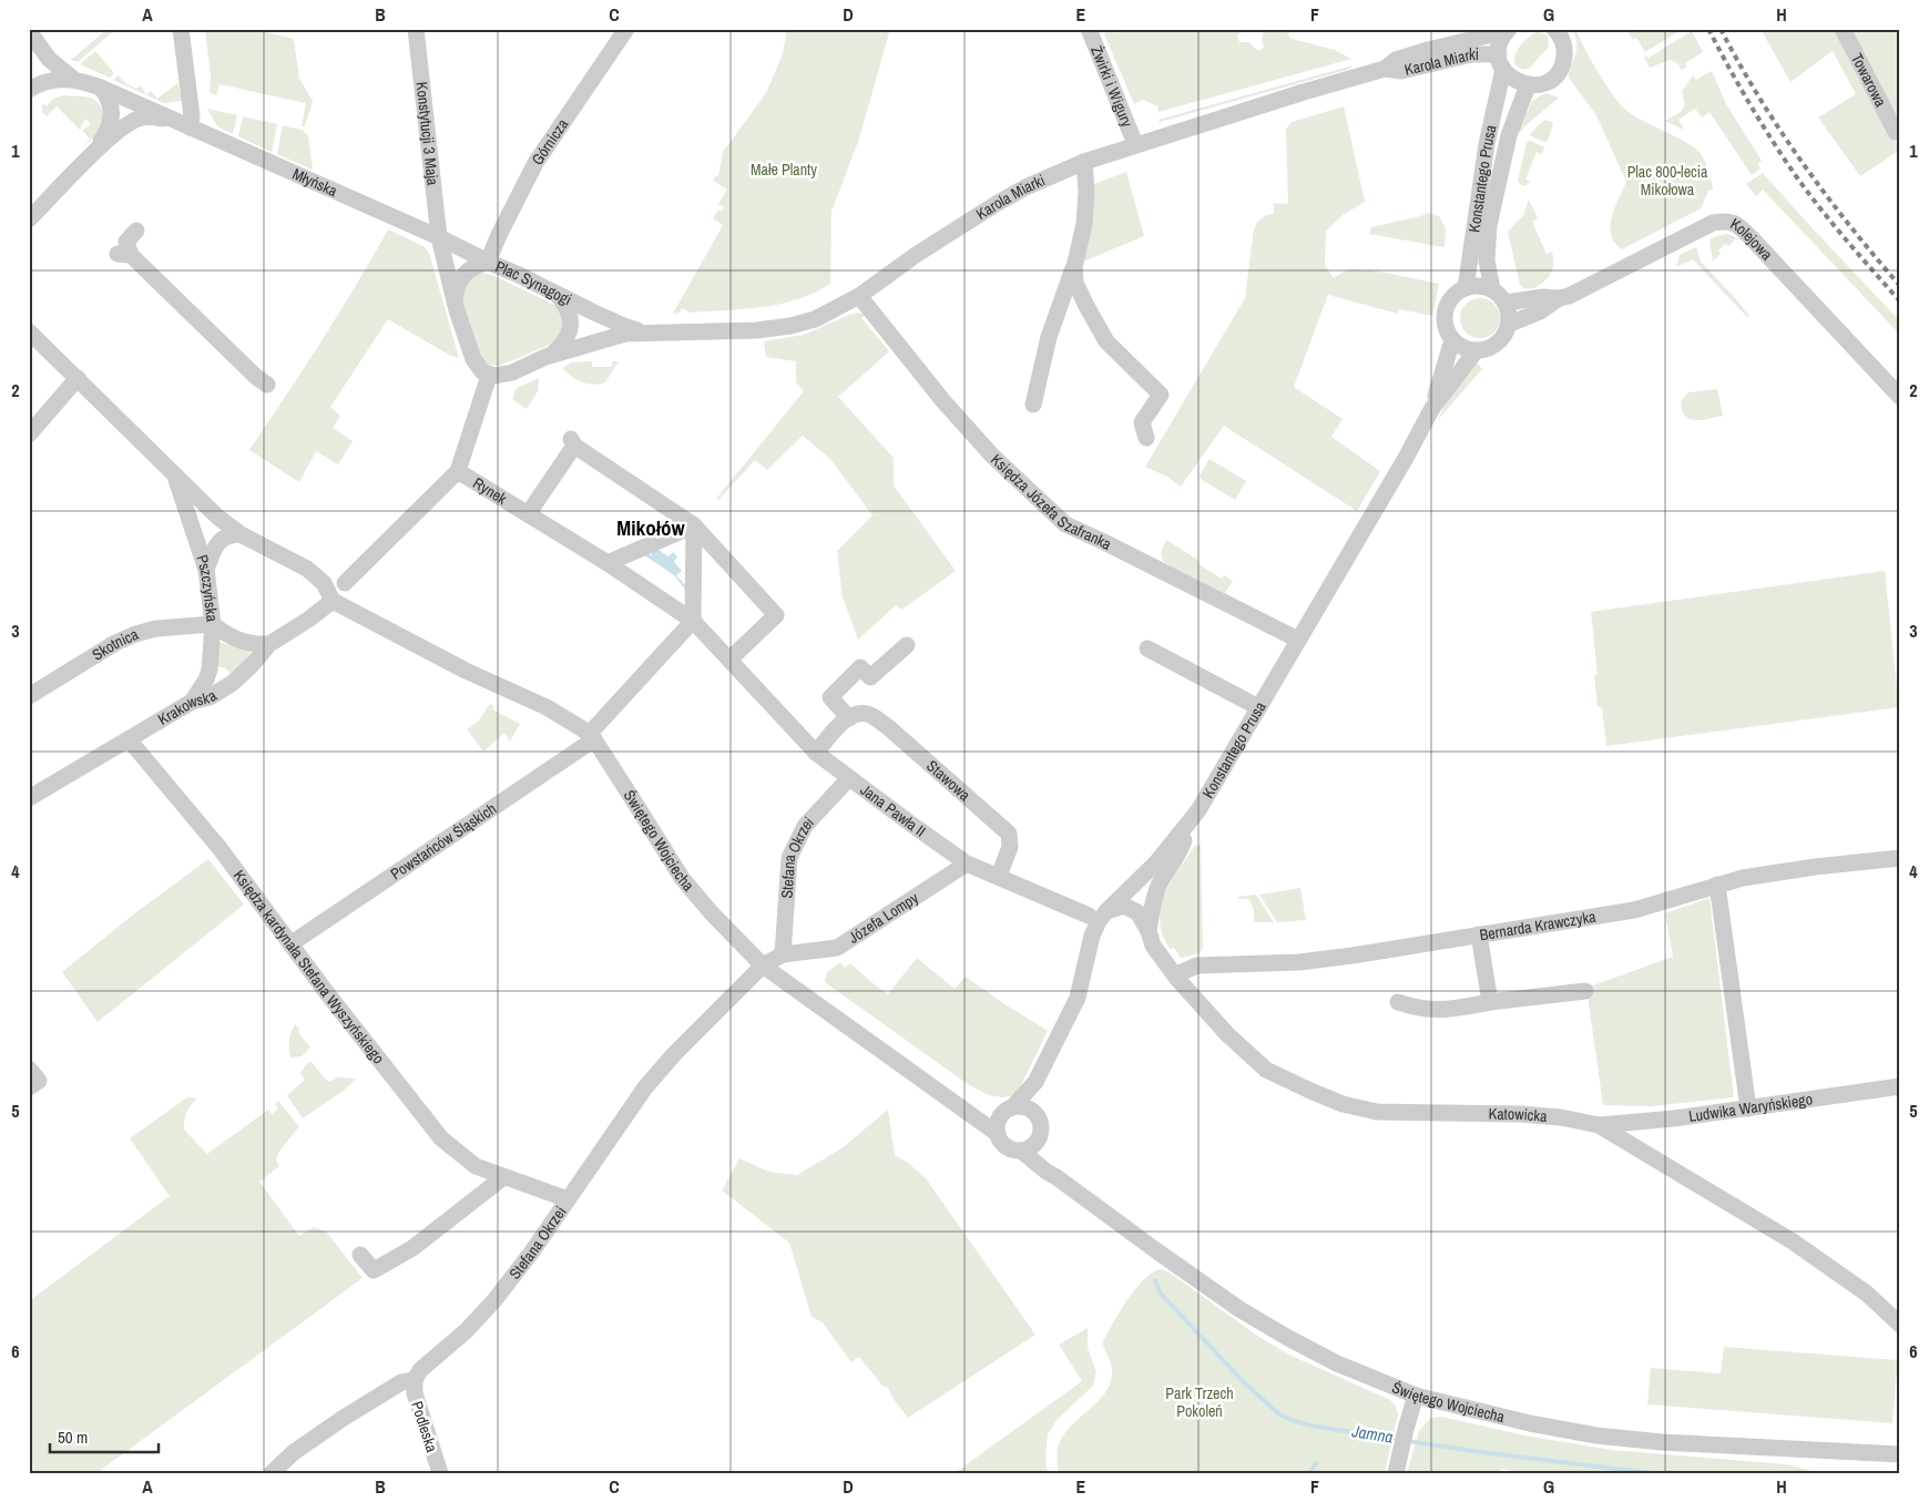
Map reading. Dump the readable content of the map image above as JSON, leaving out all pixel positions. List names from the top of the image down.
{
  "streets": {
    "street": [
      "Karola Miarki",
      "Towarowa",
      "Żwirki i Wigury",
      "Konstytucji 3 Maja",
      "Górnicza",
      "Konstantego Prusa",
      "Młyńska",
      "Kolejowa",
      "Plac Synagogi",
      "Rynek",
      "Księdza Józefa Szafranka",
      "Pszczyńska",
      "Skotnica",
      "Krakowska",
      "Stawowa",
      "Jana Pawła II",
      "Świętego Wojciecha",
      "Powstańców Śląskich",
      "Stefana Okrzei",
      "Józefa Lompy",
      "Bernarda Krawczyka",
      "Księdza kardynała Stefana Wyszyńskiego",
      "Ludwika Waryńskiego",
      "Katowicka",
      "Podleska"
    ]
  },
  "crossings": [
    ["Karola Miarki", "Żwirki i Wigury"],
    ["Karola Miarki", "Górnicza"],
    ["Karola Miarki", "Konstantego Prusa"],
    ["Karola Miarki", "Plac Synagogi"],
    ["Karola Miarki", "Księdza Józefa Szafranka"],
    ["Konstytucji 3 Maja", "Młyńska"],
    ["Konstytucji 3 Maja", "Plac Synagogi"],
    ["Górnicza", "Plac Synagogi"],
    ["Konstantego Prusa", "Kolejowa"],
    ["Konstantego Prusa", "Księdza Józefa Szafranka"],
    ["Konstantego Prusa", "Świętego Wojciecha"],
    ["Konstantego Prusa", "Katowicka"],
    ["Młyńska", "Plac Synagogi"],
    ["Rynek", "Jana Pawła II"],
    ["Pszczyńska", "Skotnica"],
    ["Pszczyńska", "Krakowska"],
    ["Pszczyńska", "Świętego Wojciecha"],
    ["Skotnica", "Krakowska"],
    ["Skotnica", "Świętego Wojciecha"],
    ["Krakowska", "Świętego Wojciecha"],
    ["Krakowska", "Księdza kardynała Stefana Wyszyńskiego"],
    ["Stawowa", "Jana Pawła II"],
    ["Jana Pawła II", "Powstańców Śląskich"],
    ["Jana Pawła II", "Stefana Okrzei"],
    ["Jana Pawła II", "Józefa Lompy"],
    ["Świętego Wojciecha", "Powstańców Śląskich"],
    ["Świętego Wojciecha", "Stefana Okrzei"],
    ["Świętego Wojciecha", "Józefa Lompy"],
    ["Powstańców Śląskich", "Księdza kardynała Stefana Wyszyńskiego"],
    ["Stefana Okrzei", "Józefa Lompy"],
    ["Stefana Okrzei", "Księdza kardynała Stefana Wyszyńskiego"],
    ["Stefana Okrzei", "Podleska"],
    ["Bernarda Krawczyka", "Katowicka"],
    ["Ludwika Waryńskiego", "Katowicka"]
  ],
  "districts": ["Mikołów"],
  "water": ["Jamna"],
  "parks": ["Małe Planty", "Plac 800-lecia Mikołowa", "Park Trzech Pokoleń"],
  "scale_bar": "50 m",
  "grid": {
    "columns": [
      "A",
      "B",
      "C",
      "D",
      "E",
      "F",
      "G",
      "H"
    ],
    "rows": [
      "1",
      "2",
      "3",
      "4",
      "5",
      "6"
    ]
  }
}
